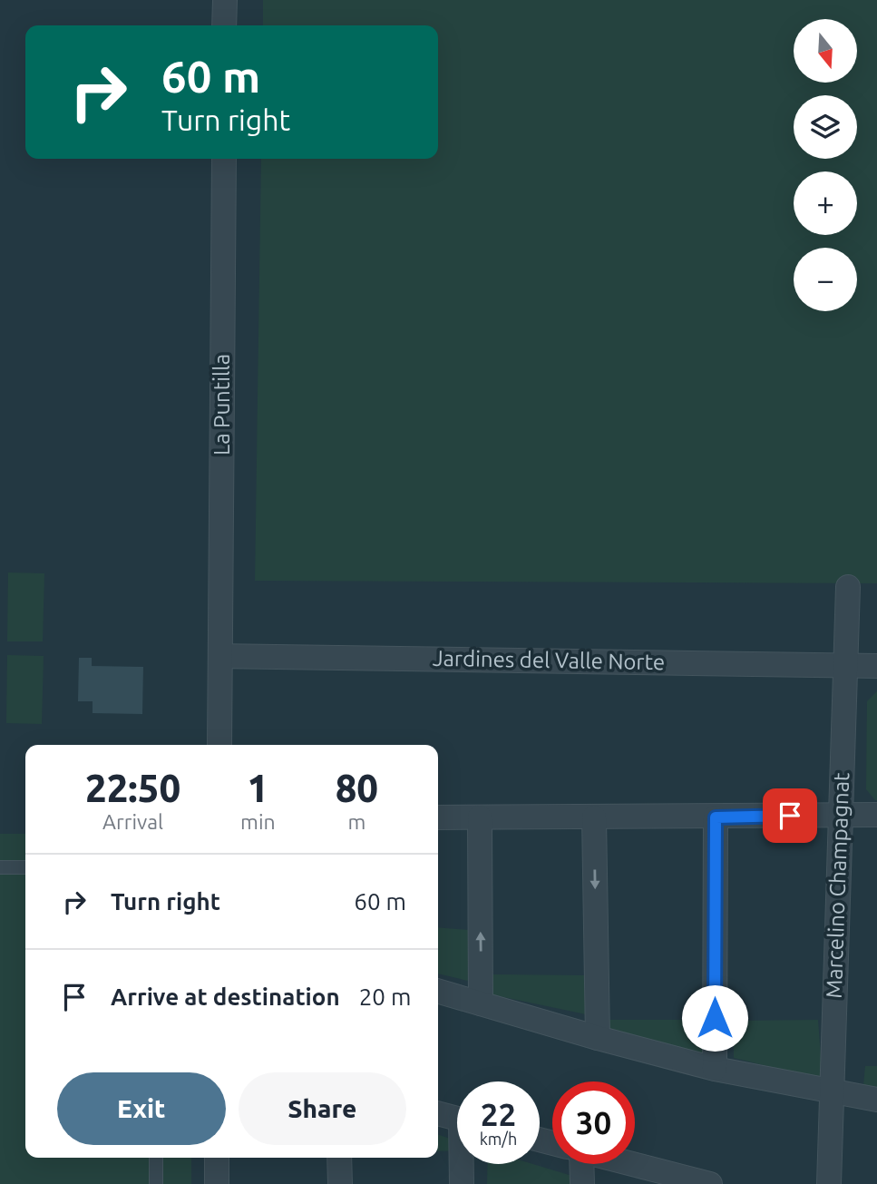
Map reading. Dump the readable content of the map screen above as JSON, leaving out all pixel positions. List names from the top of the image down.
{
  "streets": {
    "street": ["La Puntilla", "Jardines del Valle Norte", "Marcelino Champagnat"]
  },
  "crossings": [
    ["La Puntilla", "Jardines del Valle Norte"],
    ["Jardines del Valle Norte", "Marcelino Champagnat"]
  ],
  "north": "bottom",
  "page": {
    "map_buttons": ["+", "−"],
    "turn": ["60 m", "Turn right"],
    "eta": [
      "22:50",
      "Arrival",
      "1",
      "min",
      "80",
      "m"
    ],
    "list": [
      {
        "name": "Turn right",
        "value": "60 m"
      },
      {
        "name": "Arrive at destination",
        "value": "20 m"
      }
    ],
    "buttons": ["Exit", "Share"],
    "speed": "22 km/h",
    "limit": "30"
  }
}
